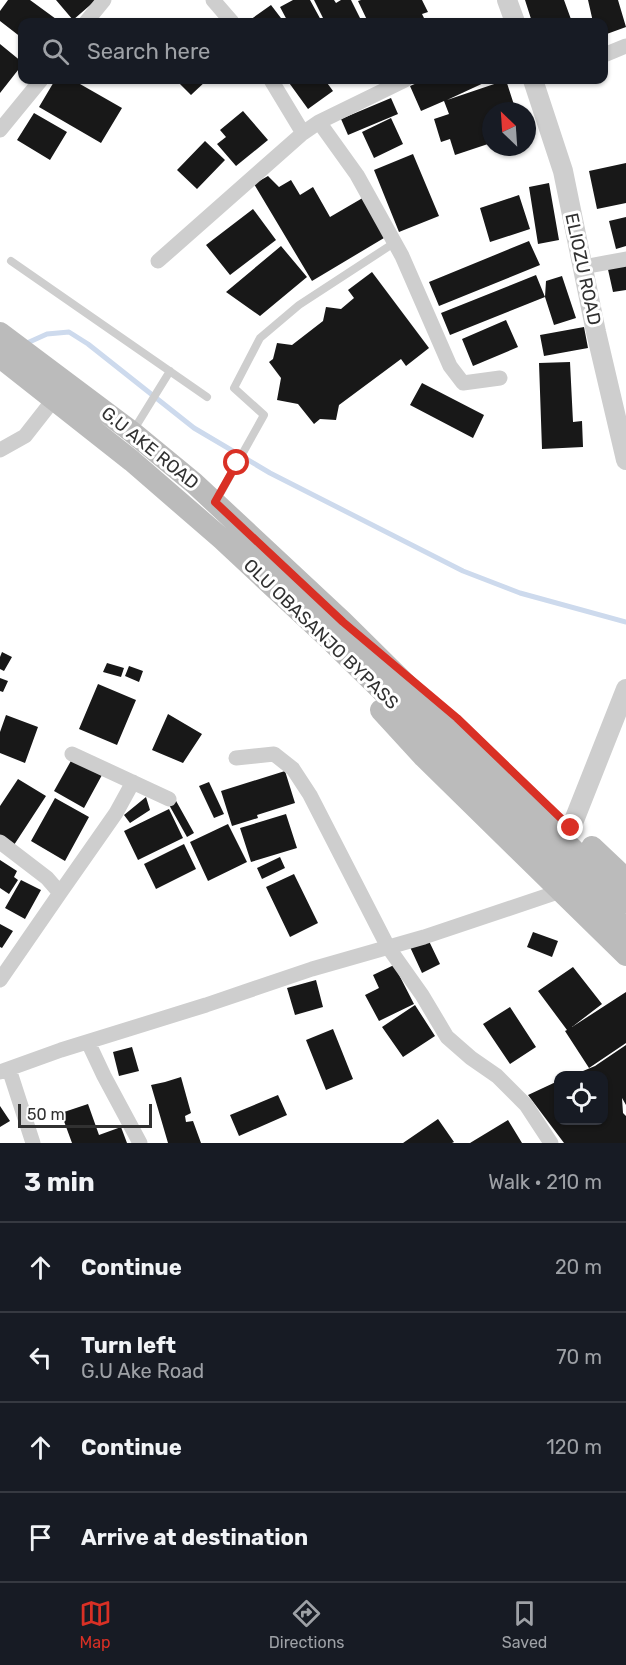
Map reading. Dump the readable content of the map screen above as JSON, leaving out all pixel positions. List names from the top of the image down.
{
  "streets": {
    "main road": ["G.U AKE ROAD", "OLU OBASANJO BYPASS"],
    "street": ["ELIOZU ROAD"]
  },
  "crossings": [
    ["G.U AKE ROAD", "OLU OBASANJO BYPASS"]
  ],
  "scale_bar": "50 m",
  "north": "top left",
  "page": {
    "search": "Search here",
    "scale": "50 m",
    "heading": ["3 min", "Walk · 210 m"],
    "list": [
      ["Continue", "20 m"],
      ["Turn left", "G.U Ake Road", "70 m"],
      ["Continue", "120 m"],
      "Arrive at destination"
    ],
    "nav": ["Map", "Directions", "Saved"]
  }
}
